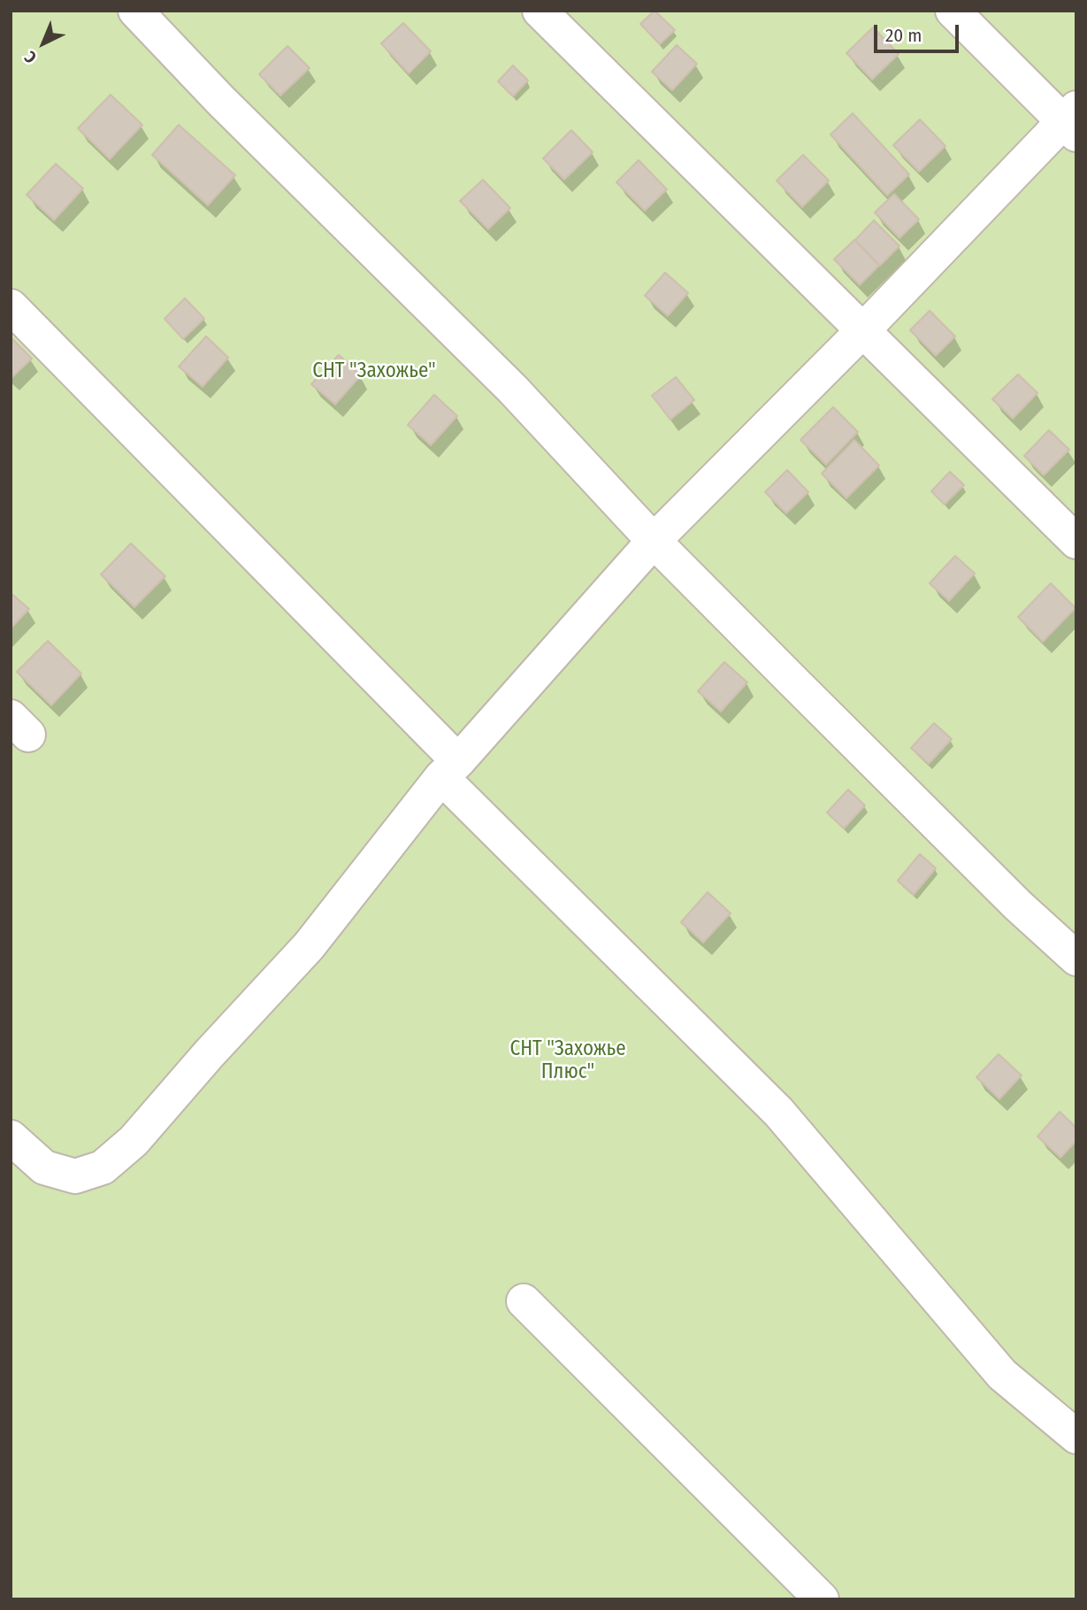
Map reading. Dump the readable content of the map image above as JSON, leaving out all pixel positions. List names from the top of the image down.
{
  "parks": ["СНТ \"Захожье\"", "СНТ \"Захожье Плюс\""],
  "scale_bar": "20 m",
  "north": "bottom left"
}
